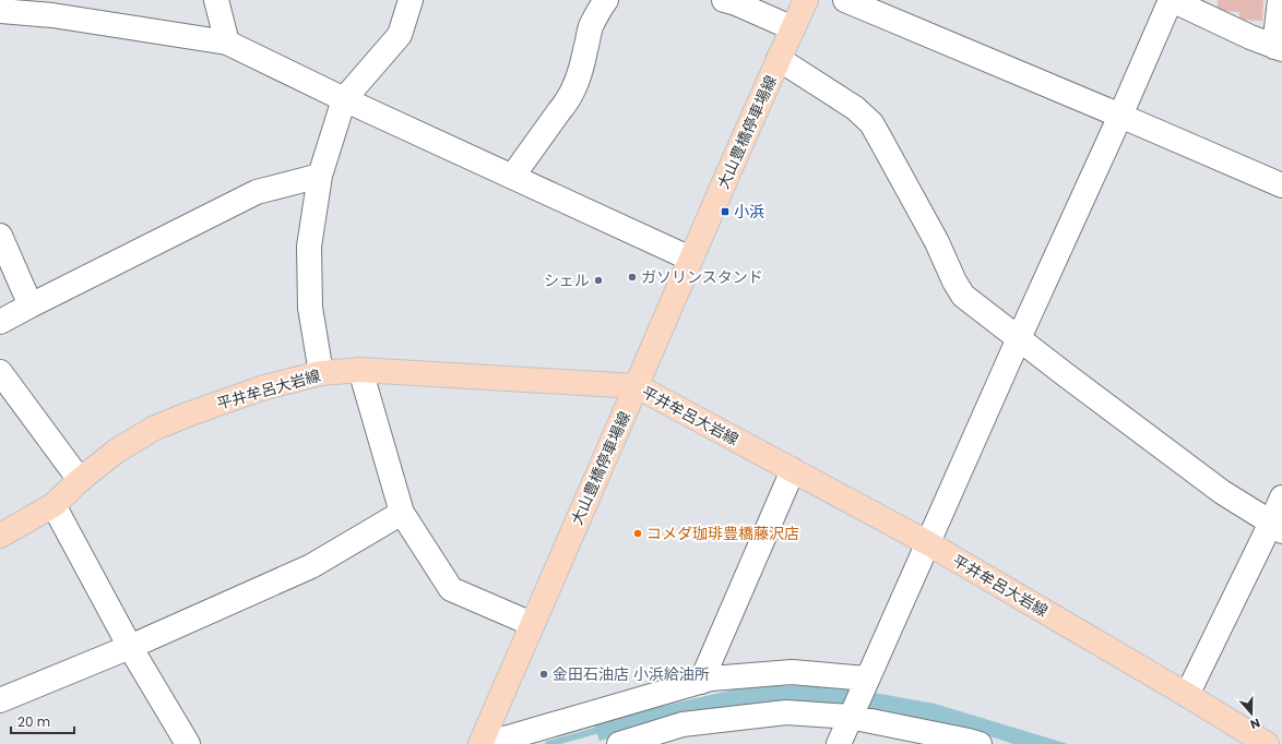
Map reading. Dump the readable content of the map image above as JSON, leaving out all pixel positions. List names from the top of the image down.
{
  "streets": {
    "main road": ["大山豊橋停車場線", "平井牟呂大岩線"]
  },
  "crossings": [
    ["大山豊橋停車場線", "平井牟呂大岩線"]
  ],
  "places": {
    "transit": ["小浜"],
    "other": [
      "ガソリンスタンド",
      "シェル",
      "コメダ珈琲豊橋藤沢店",
      "金田石油店 小浜給油所"
    ]
  },
  "scale_bar": "20 m",
  "north": "bottom"
}
